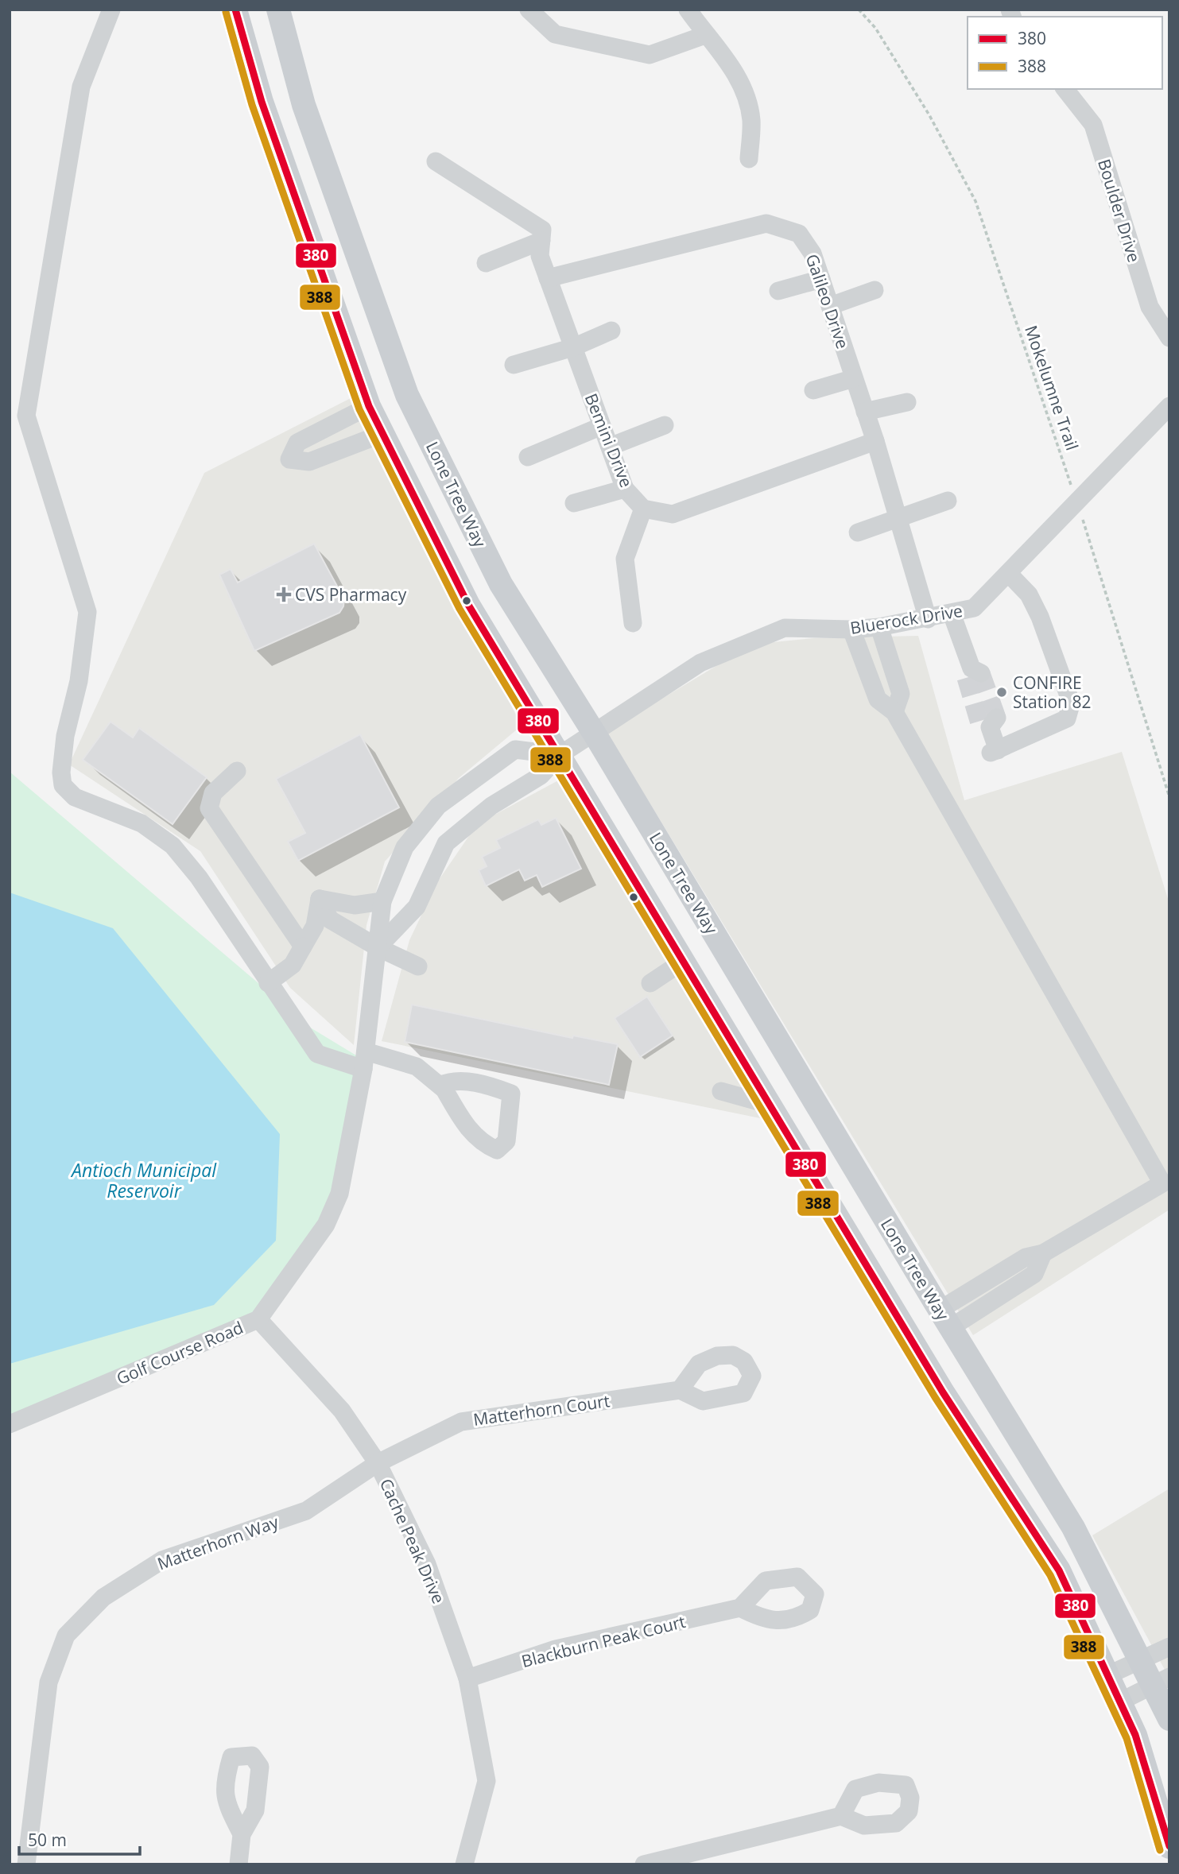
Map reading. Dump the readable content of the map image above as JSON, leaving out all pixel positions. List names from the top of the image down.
{
  "streets": {
    "main road": ["Lone Tree Way"],
    "street": [
      "Boulder Drive",
      "Galileo Drive",
      "Bemini Drive",
      "Bluerock Drive",
      "Golf Course Road",
      "Matterhorn Court",
      "Cache Peak Drive",
      "Matterhorn Way",
      "Blackburn Peak Court"
    ],
    "path": ["Mokelumne Trail"]
  },
  "crossings": [
    ["Galileo Drive", "Bemini Drive"],
    ["Galileo Drive", "Bluerock Drive"],
    ["Mokelumne Trail", "Bluerock Drive"],
    ["Lone Tree Way", "Bluerock Drive"],
    ["Bluerock Drive", "Golf Course Road"],
    ["Golf Course Road", "Cache Peak Drive"],
    ["Matterhorn Court", "Cache Peak Drive"],
    ["Matterhorn Court", "Matterhorn Way"],
    ["Cache Peak Drive", "Matterhorn Way"],
    ["Cache Peak Drive", "Blackburn Peak Court"]
  ],
  "water": ["Antioch Municipal Reservoir"],
  "places": {
    "health": ["CVS Pharmacy"],
    "other": ["CONFIRE Station 82"]
  },
  "lines": ["transit line 380", "transit line 388"],
  "legend": ["380", "388"],
  "scale_bar": "50 m"
}
